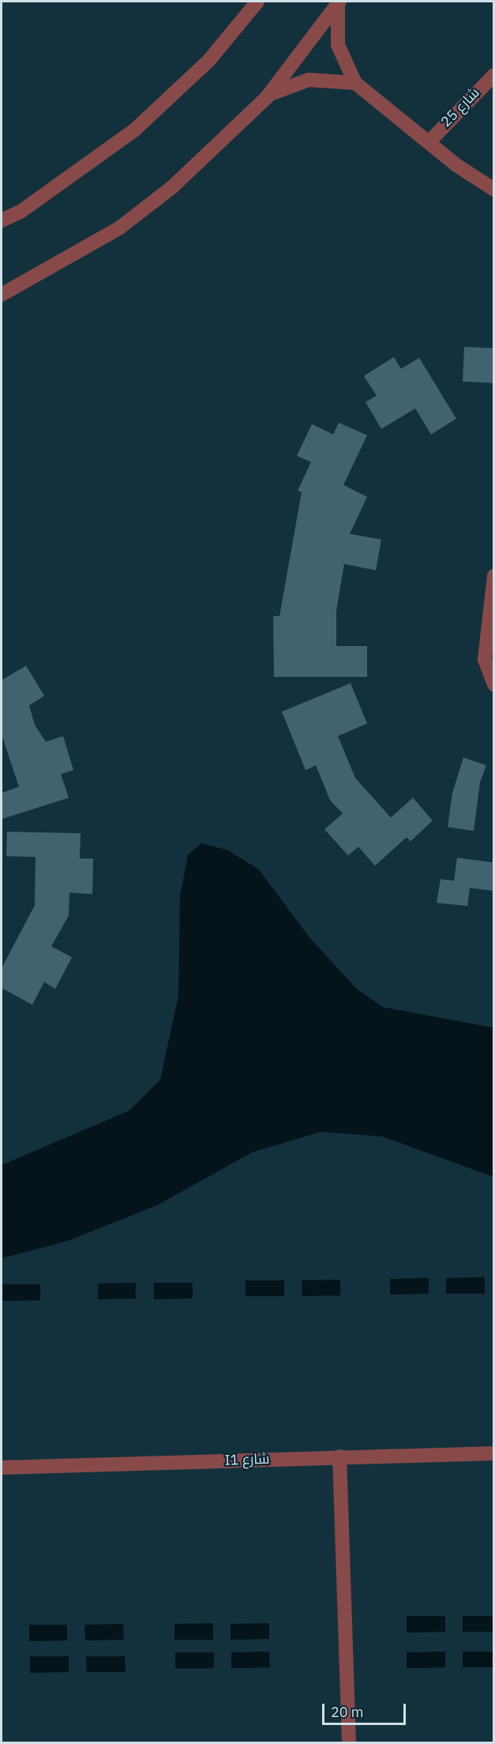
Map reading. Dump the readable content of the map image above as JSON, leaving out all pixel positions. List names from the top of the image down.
{
  "streets": {
    "street": ["شارع 25", "I1 شارع"]
  },
  "scale_bar": "20 m"
}
